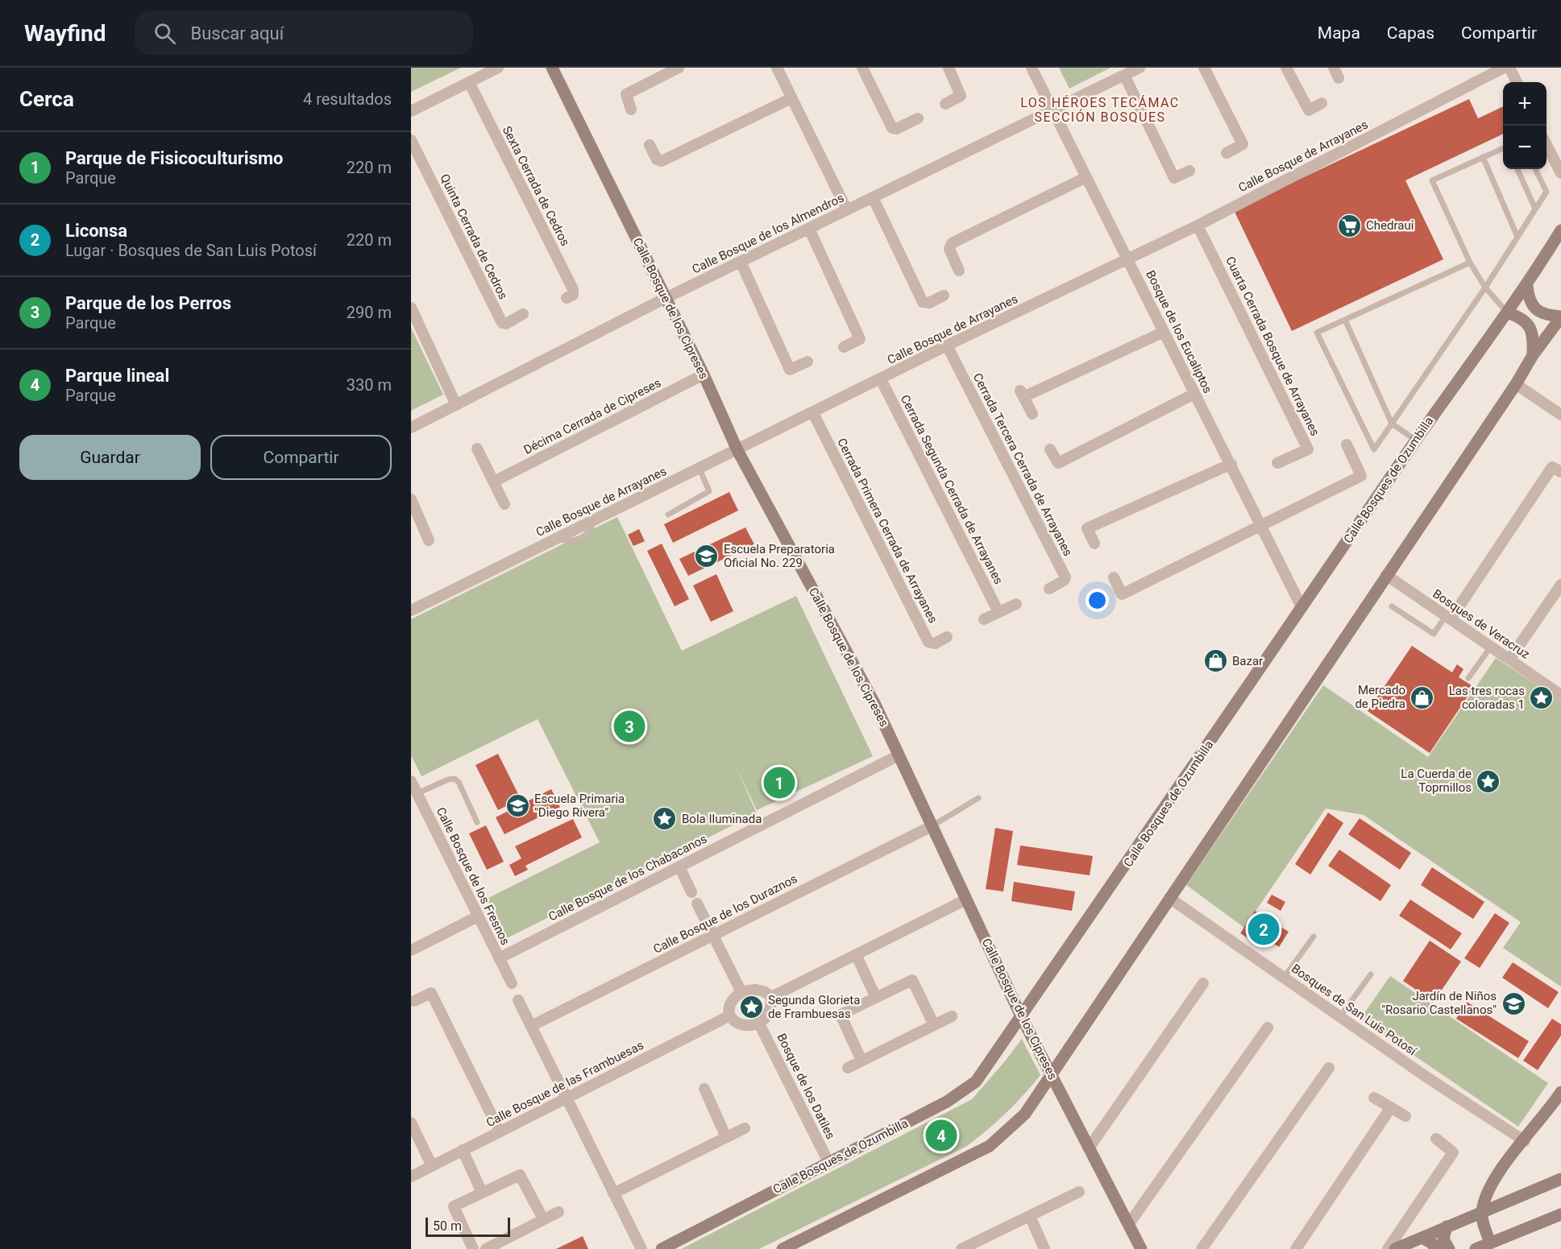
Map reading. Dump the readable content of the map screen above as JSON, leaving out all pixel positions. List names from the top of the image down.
{
  "streets": {
    "main road": ["Calle Bosque de los Cipreses", "Calle Bosques de Ozumbilla"],
    "street": [
      "Calle Bosque de Arrayanes",
      "Sexta Cerrada de Cedros",
      "Calle Bosque de los Almendros",
      "Quinta Cerrada de Cedros",
      "Bosque de los Eucaliptos",
      "Cuarta Cerrada Bosque de Arrayanes",
      "Décima Cerrada de Cipreses",
      "Cerrada Tercera Cerrada de Arrayanes",
      "Cerrada Segunda Cerrada de Arrayanes",
      "Cerrada Primera Cerrada de Arrayanes",
      "Bosques de Veracruz",
      "Calle Bosque de los Fresnos",
      "Calle Bosque de los Chabacanos",
      "Calle Bosque de los Duraznos",
      "Bosques de San Luis Potosí",
      "Calle Bosque de las Frambuesas",
      "Bosque de los Datiles"
    ]
  },
  "crossings": [
    ["Calle Bosque de Arrayanes", "Calle Bosque de los Cipreses"],
    ["Calle Bosque de Arrayanes", "Bosque de los Eucaliptos"],
    ["Calle Bosque de Arrayanes", "Cuarta Cerrada Bosque de Arrayanes"],
    ["Calle Bosque de Arrayanes", "Cerrada Tercera Cerrada de Arrayanes"],
    ["Calle Bosque de Arrayanes", "Cerrada Segunda Cerrada de Arrayanes"],
    ["Calle Bosque de Arrayanes", "Cerrada Primera Cerrada de Arrayanes"],
    ["Calle Bosque de los Almendros", "Calle Bosque de los Cipreses"],
    ["Calle Bosque de los Almendros", "Bosque de los Eucaliptos"],
    ["Calle Bosque de los Cipreses", "Décima Cerrada de Cipreses"],
    ["Calle Bosque de los Cipreses", "Calle Bosques de Ozumbilla"],
    ["Calle Bosque de los Cipreses", "Calle Bosque de los Chabacanos"],
    ["Calle Bosque de los Cipreses", "Calle Bosque de los Duraznos"],
    ["Bosque de los Eucaliptos", "Calle Bosques de Ozumbilla"],
    ["Calle Bosques de Ozumbilla", "Bosque de los Datiles"],
    ["Calle Bosque de los Fresnos", "Calle Bosque de los Chabacanos"],
    ["Calle Bosque de las Frambuesas", "Bosque de los Datiles"]
  ],
  "districts": ["LOS HÉROES TECÁMAC SECCIÓN BOSQUES"],
  "places": {
    "supermarket": ["Chedraui"],
    "school or university": ["Escuela Preparatoria Oficial No. 229", "Escuela Primaria \"Diego Rivera\"", "Jardín de Niños \"Rosario Castellanos\""],
    "shop": ["Bazar", "Mercado de Piedra"],
    "place": [
      "Las tres rocas coloradas 1",
      "La Cuerda de Toprnillos",
      "Bola Iluminada",
      "Segunda Glorieta de Frambuesas"
    ]
  },
  "scale_bar": "50 m",
  "page": {
    "header": "Wayfind",
    "search": "Buscar aquí",
    "nav": ["Mapa", "Capas", "Compartir"],
    "heading": ["Cerca", "4 resultados"],
    "map_buttons": ["+", "−"],
    "list": [
      {
        "mark": "1",
        "name": "Parque de Fisicoculturismo",
        "note": "Parque",
        "value": "220 m"
      },
      {
        "mark": "2",
        "name": "Liconsa",
        "note": "Lugar · Bosques de San Luis Potosí",
        "value": "220 m"
      },
      {
        "mark": "3",
        "name": "Parque de los Perros",
        "note": "Parque",
        "value": "290 m"
      },
      {
        "mark": "4",
        "name": "Parque lineal",
        "note": "Parque",
        "value": "330 m"
      }
    ],
    "buttons": ["Guardar", "Compartir"],
    "pins": [
      "3",
      "1",
      "2",
      "4"
    ],
    "scale": "50 m"
  }
}
